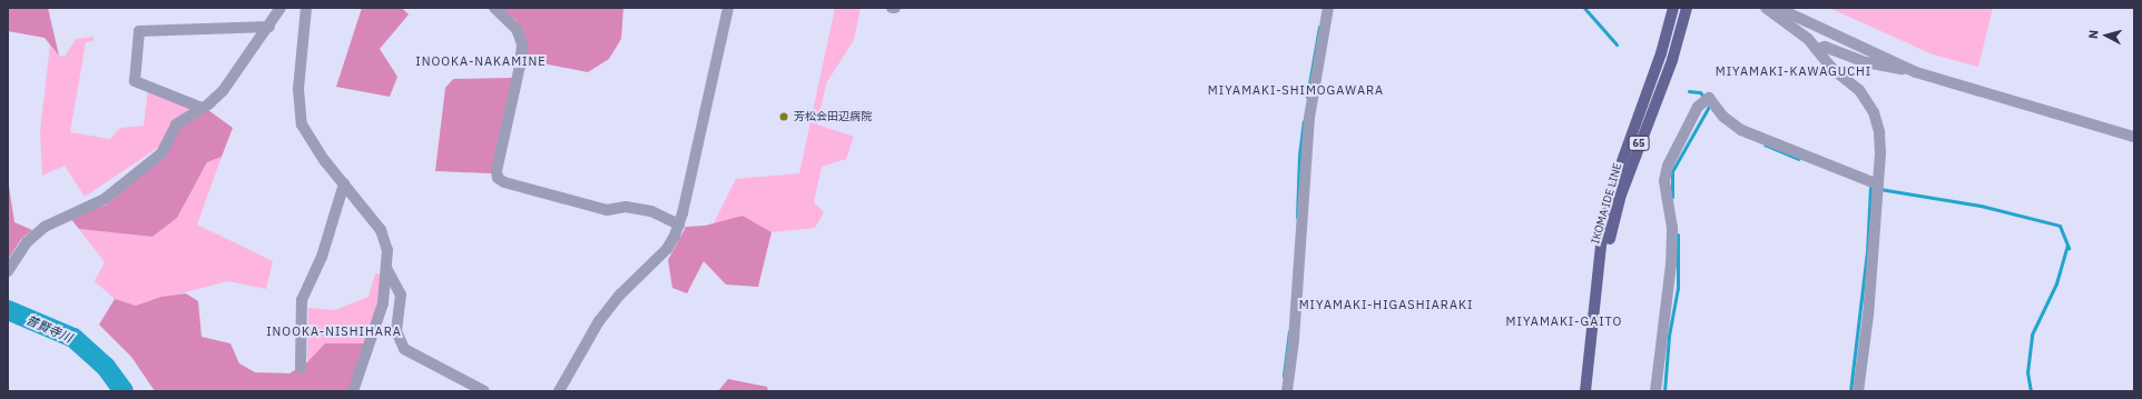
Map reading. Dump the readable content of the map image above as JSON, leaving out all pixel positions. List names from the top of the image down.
{
  "streets": {
    "main road": ["65", "IKOMA IDE LINE"]
  },
  "districts": [
    "INOOKA-NAKAMINE",
    "MIYAMAKI-KAWAGUCHI",
    "MIYAMAKI-SHIMOGAWARA",
    "MIYAMAKI-HIGASHIARAKI",
    "MIYAMAKI-GAITO",
    "INOOKA-NISHIHARA"
  ],
  "water": ["普賢寺川"],
  "places": ["芳松会田辺病院"],
  "north": "left"
}
